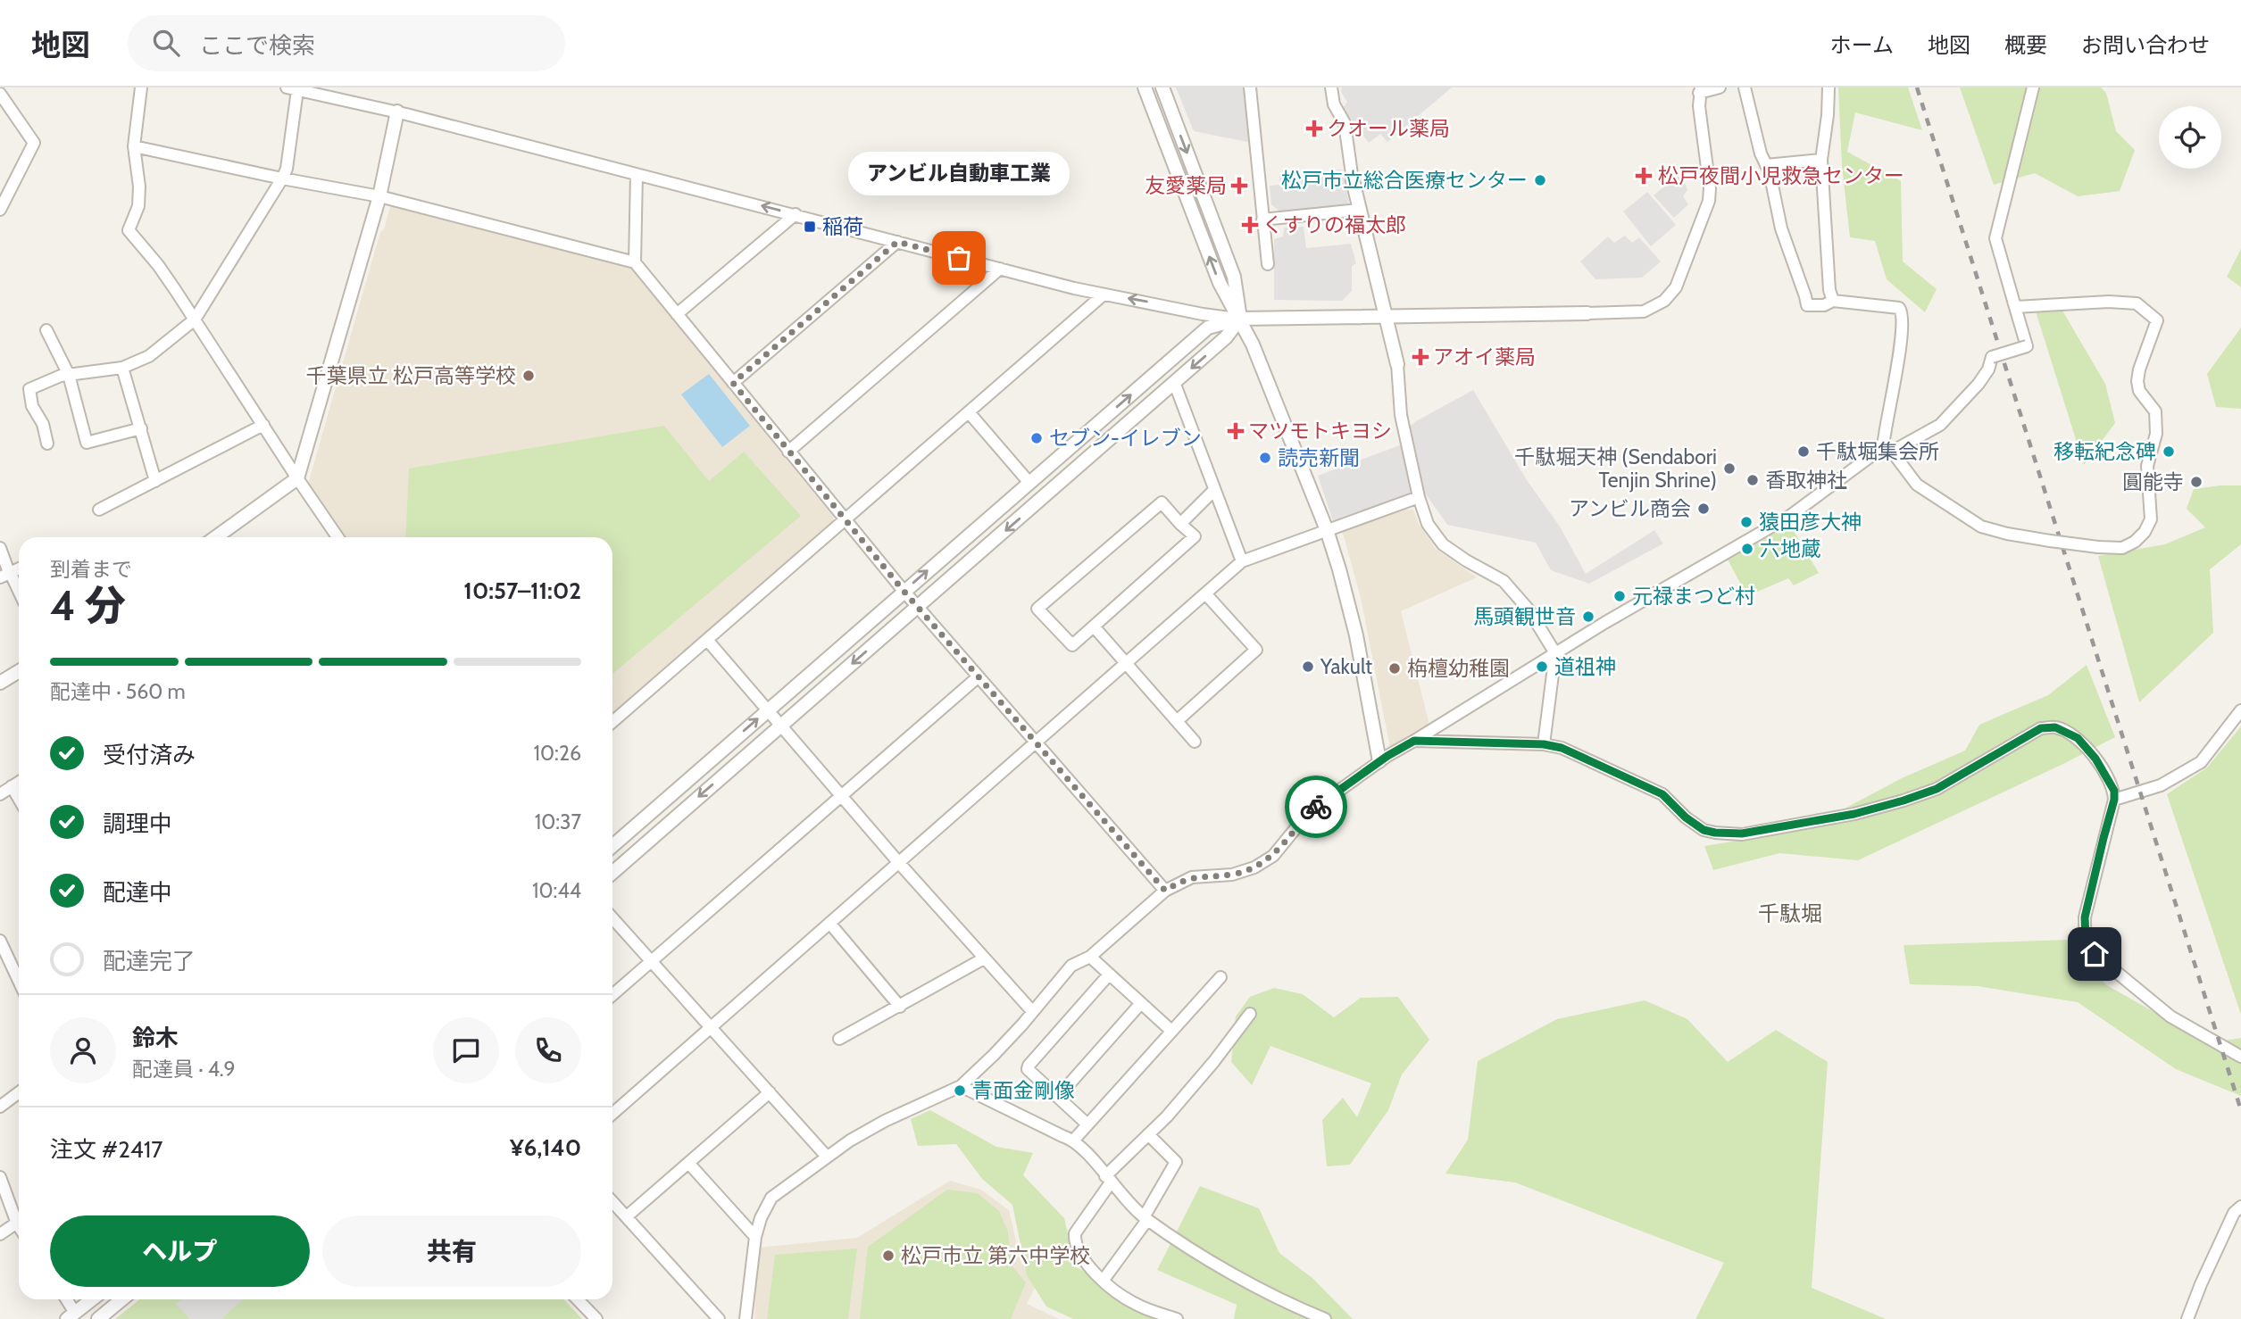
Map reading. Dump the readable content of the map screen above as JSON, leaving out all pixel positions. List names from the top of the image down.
{
  "districts": ["千駄堀"],
  "places": {
    "health": [
      "クオール薬局",
      "松戸夜間小児救急センター",
      "友愛薬局",
      "くすりの福太郎",
      "アオイ薬局",
      "マツモトキヨシ"
    ],
    "other": [
      "松戸市立総合医療センター",
      "アンビル自動車工業",
      "千葉県立 松戸高等学校",
      "セブン-イレブン",
      "千駄堀集会所",
      "移転紀念碑",
      "読売新聞",
      "千駄堀天神 (Sendabori Tenjin Shrine)",
      "香取神社",
      "圓能寺",
      "アンビル商会",
      "猿田彦大神",
      "六地蔵",
      "元禄まつど村",
      "馬頭観世音",
      "Yakult",
      "道祖神",
      "栴檀幼稚園",
      "青面金剛像",
      "松戸市立 第六中学校"
    ],
    "transit": ["稲荷"]
  },
  "page": {
    "header": "地図",
    "search": "ここで検索",
    "nav": [
      "ホーム",
      "地図",
      "概要",
      "お問い合わせ"
    ],
    "bubble": "アンビル自動車工業",
    "heading": ["4 分", "到着まで", "10:57–11:02"],
    "panel": [
      "鈴木",
      "配達員 · 4.9",
      "注文 #2417",
      "¥6,140"
    ],
    "bar": "配達中 · 560 m",
    "list": [
      ["受付済み", "10:26"],
      ["調理中", "10:37"],
      ["配達中", "10:44"],
      "配達完了"
    ],
    "buttons": ["ヘルプ", "共有"]
  }
}
